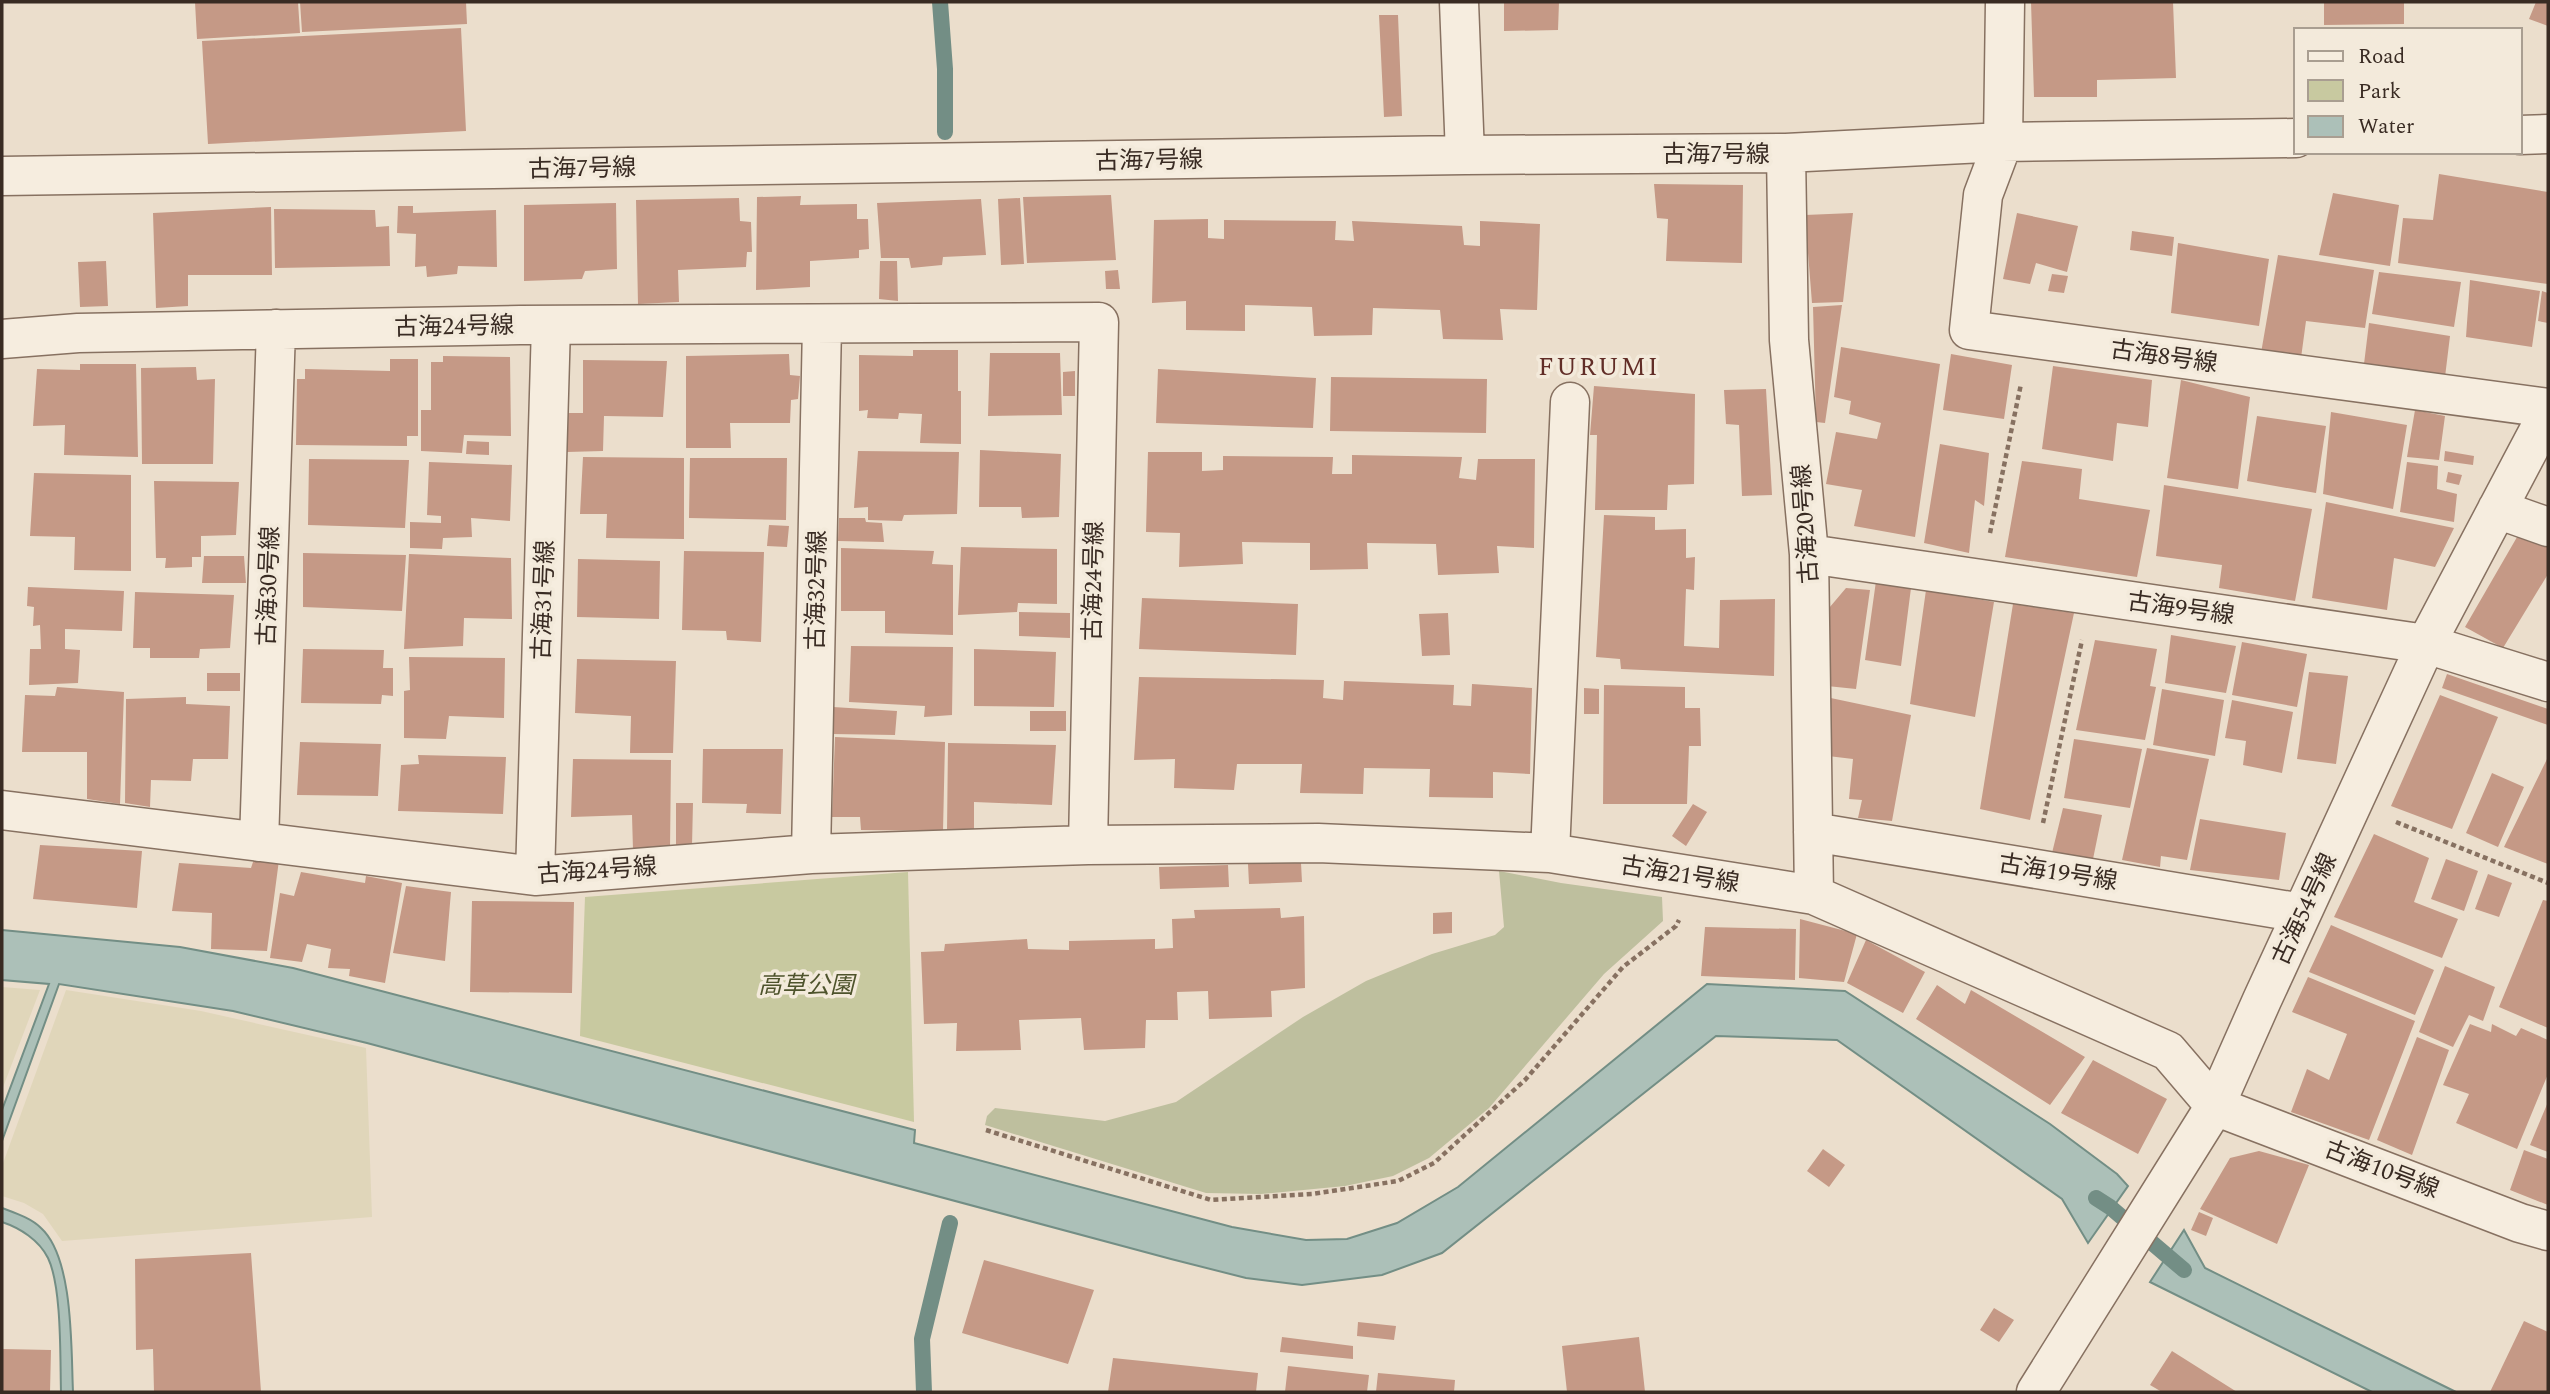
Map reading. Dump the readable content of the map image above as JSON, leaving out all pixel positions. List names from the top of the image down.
{
  "streets": {
    "street": [
      "古海7号線",
      "古海24号線",
      "古海8号線",
      "古海20号線",
      "古海30号線",
      "古海32号線",
      "古海31号線",
      "古海9号線",
      "古海19号線",
      "古海21号線",
      "古海54号線",
      "古海10号線"
    ]
  },
  "crossings": [
    ["古海7号線", "古海8号線"],
    ["古海7号線", "古海20号線"],
    ["古海24号線", "古海30号線"],
    ["古海24号線", "古海32号線"],
    ["古海24号線", "古海31号線"],
    ["古海24号線", "古海21号線"],
    ["古海8号線", "古海54号線"],
    ["古海20号線", "古海9号線"],
    ["古海20号線", "古海19号線"],
    ["古海20号線", "古海21号線"],
    ["古海9号線", "古海54号線"],
    ["古海19号線", "古海54号線"],
    ["古海21号線", "古海54号線"],
    ["古海21号線", "古海10号線"],
    ["古海54号線", "古海10号線"]
  ],
  "districts": ["FURUMI"],
  "parks": ["高草公園"],
  "legend": ["Road", "Park", "Water"]
}
